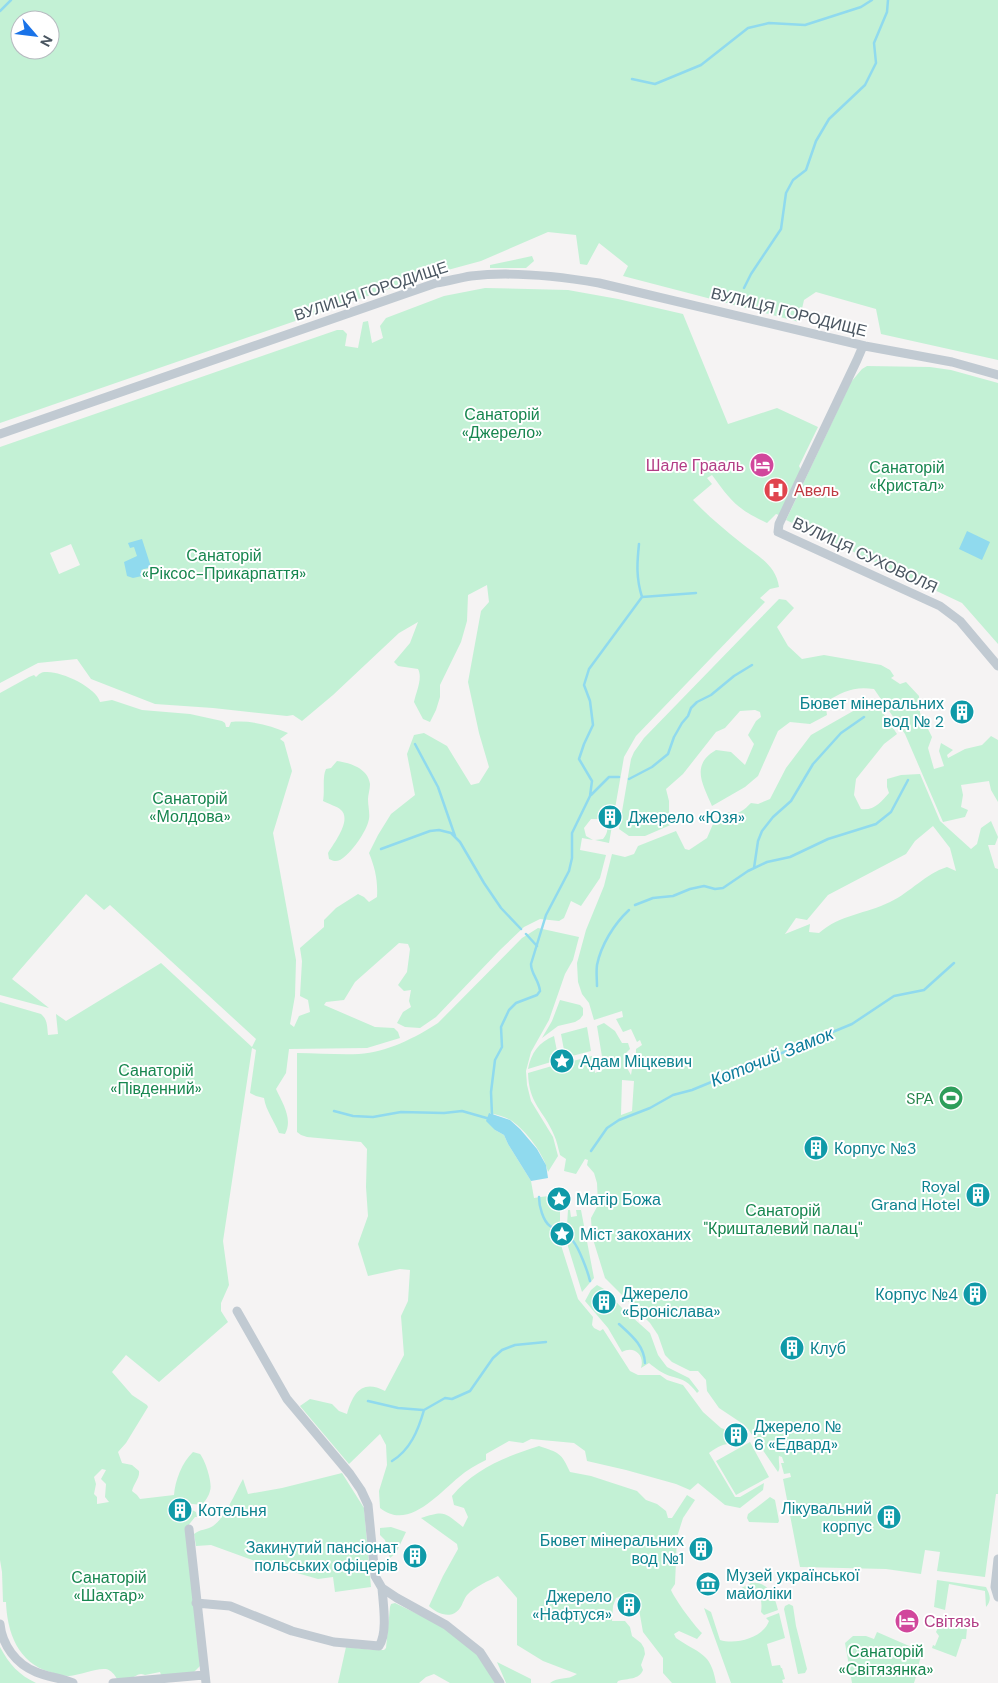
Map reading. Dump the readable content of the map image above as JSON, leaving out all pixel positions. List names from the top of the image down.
{
  "streets": {
    "street": ["ВУЛИЦЯ ГОРОДИЩЕ", "ВУЛИЦЯ СУХОВОЛЯ"]
  },
  "crossings": [
    ["ВУЛИЦЯ ГОРОДИЩЕ", "ВУЛИЦЯ СУХОВОЛЯ"]
  ],
  "water": ["Коточий Замок"],
  "parks": [
    "Санаторій «Джерело»",
    "Санаторій «Кристал»",
    "Санаторій «Ріксос-Прикарпаття»",
    "Санаторій «Молдова»",
    "Санаторій «Південний»",
    "Санаторій \"Кришталевий палац\"",
    "Санаторій «Шахтар»",
    "Санаторій «Світязянка»"
  ],
  "places": {
    "hotel": ["Шале Грааль", "Світязь"],
    "hospital": ["Авель"],
    "building": [
      "Бювет мінеральних вод № 2",
      "Джерело «Юзя»",
      "Корпус №3",
      "Royal Grand Hotel",
      "Корпус №4",
      "Джерело «Броніслава»",
      "Клуб",
      "Джерело № 6 «Едвард»",
      "Котельня",
      "Лікувальний корпус",
      "Бювет мінеральних вод №1",
      "Закинутий пансіонат польських офіцерів",
      "Джерело «Нафтуся»"
    ],
    "place": ["Адам Міцкевич", "Матір Божа", "Міст закоханих"],
    "sports": ["SPA"],
    "museum": ["Музей української майоліки"]
  },
  "north": "bottom right"
}
